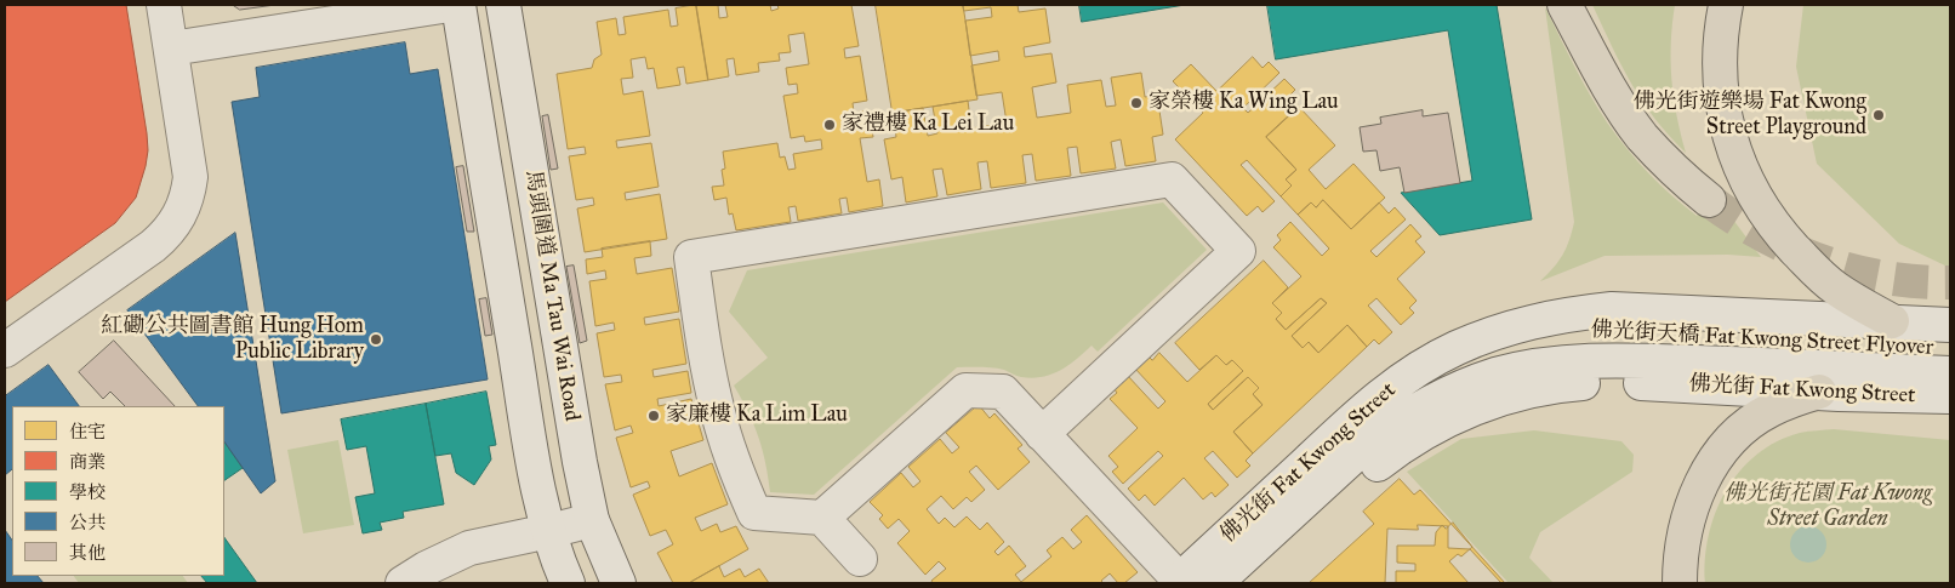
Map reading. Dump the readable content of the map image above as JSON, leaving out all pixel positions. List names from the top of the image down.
{
  "streets": {
    "street": ["馬頭圍道 Ma Tau Wai Road", "佛光街天橋 Fat Kwong Street Flyover", "佛光街 Fat Kwong Street"]
  },
  "crossings": [
    ["佛光街天橋 Fat Kwong Street Flyover", "佛光街 Fat Kwong Street"]
  ],
  "parks": ["佛光街花園 Fat Kwong Street Garden"],
  "places": [
    "家榮樓 Ka Wing Lau",
    "佛光街遊樂場 Fat Kwong Street Playground",
    "家禮樓 Ka Lei Lau",
    "紅磡公共圖書館 Hung Hom Public Library",
    "家廉樓 Ka Lim Lau"
  ],
  "legend": [
    "住宅",
    "商業",
    "學校",
    "公共",
    "其他"
  ]
}
